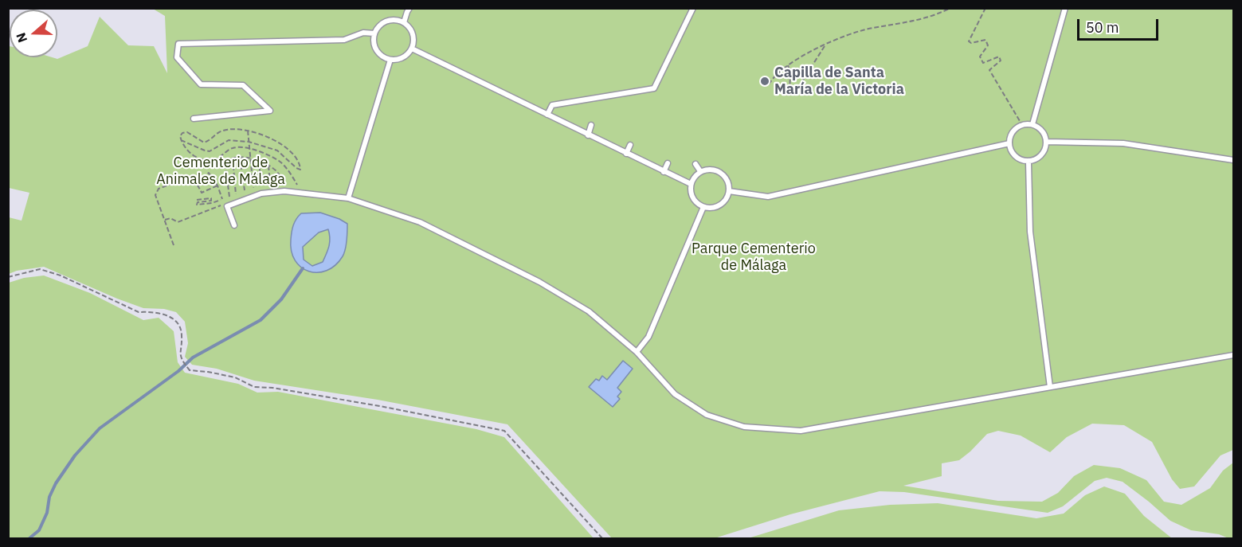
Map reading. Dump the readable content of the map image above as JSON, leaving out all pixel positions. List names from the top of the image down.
{
  "parks": ["Cementerio de Animales de Málaga", "Parque Cementerio de Málaga"],
  "places": ["Capilla de Santa María de la Victoria"],
  "scale_bar": "50 m",
  "north": "left"
}
